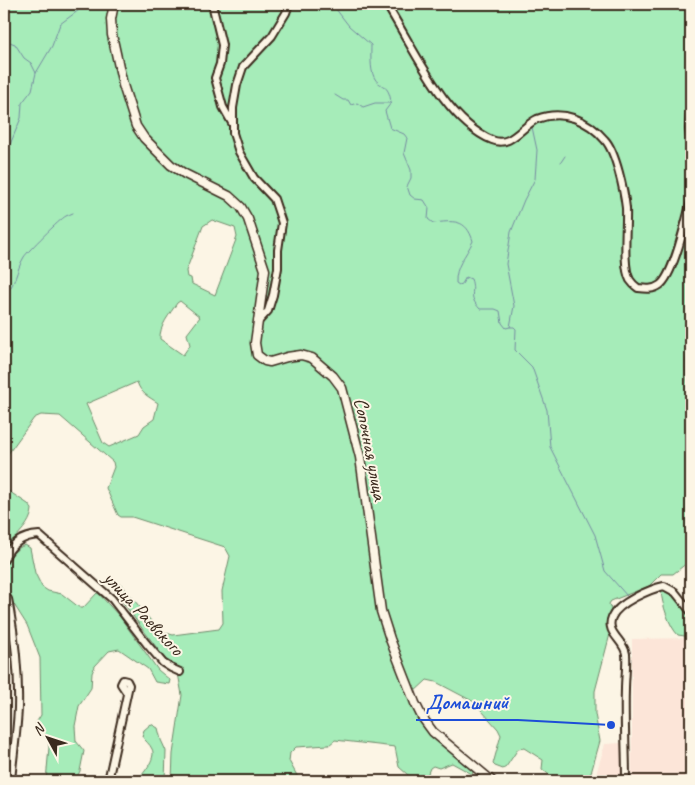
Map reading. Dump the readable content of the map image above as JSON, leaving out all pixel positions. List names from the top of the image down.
{
  "streets": {
    "main road": ["Сопочная улица"],
    "street": ["улица Раевского"]
  },
  "places": ["Домашний"],
  "north": "top left"
}
